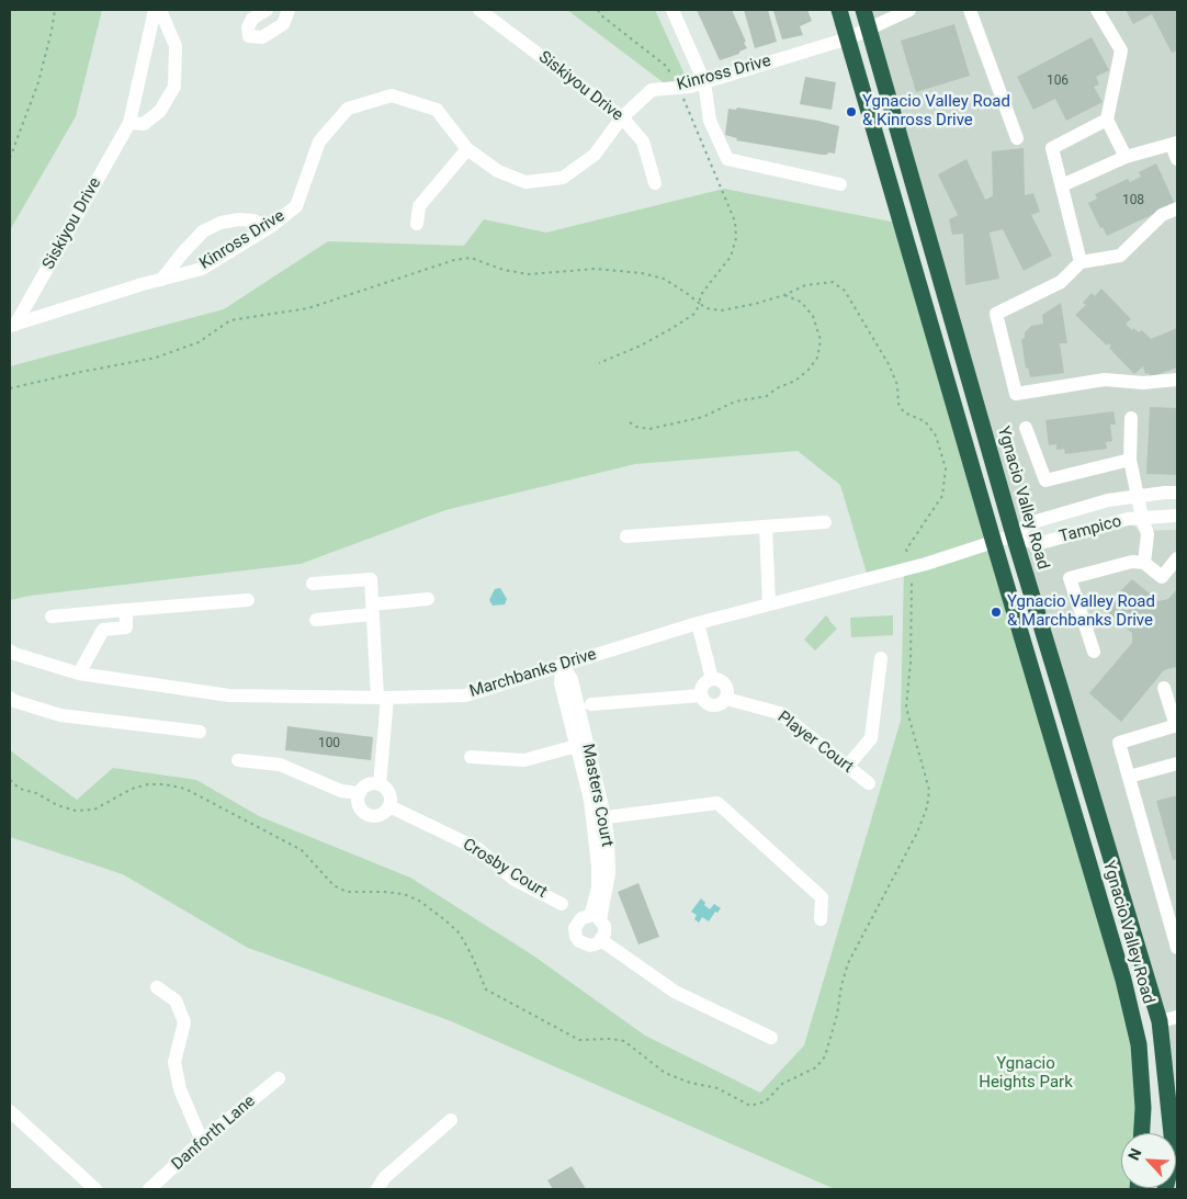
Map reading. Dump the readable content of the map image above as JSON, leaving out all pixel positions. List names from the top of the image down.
{
  "streets": {
    "highway": ["Ygnacio Valley Road"],
    "street": [
      "Kinross Drive",
      "Siskiyou Drive",
      "Tampico",
      "Marchbanks Drive",
      "Player Court",
      "Masters Court",
      "Crosby Court",
      "Danforth Lane"
    ]
  },
  "crossings": [
    ["Kinross Drive", "Siskiyou Drive"],
    ["Kinross Drive", "Ygnacio Valley Road"],
    ["Ygnacio Valley Road", "Tampico"],
    ["Ygnacio Valley Road", "Marchbanks Drive"],
    ["Tampico", "Marchbanks Drive"],
    ["Marchbanks Drive", "Masters Court"]
  ],
  "parks": ["Ygnacio Heights Park"],
  "places": ["Ygnacio Valley Road & Kinross Drive", "Ygnacio Valley Road & Marchbanks Drive"],
  "house_numbers": ["106", "108", "100"],
  "north": "top left"
}
